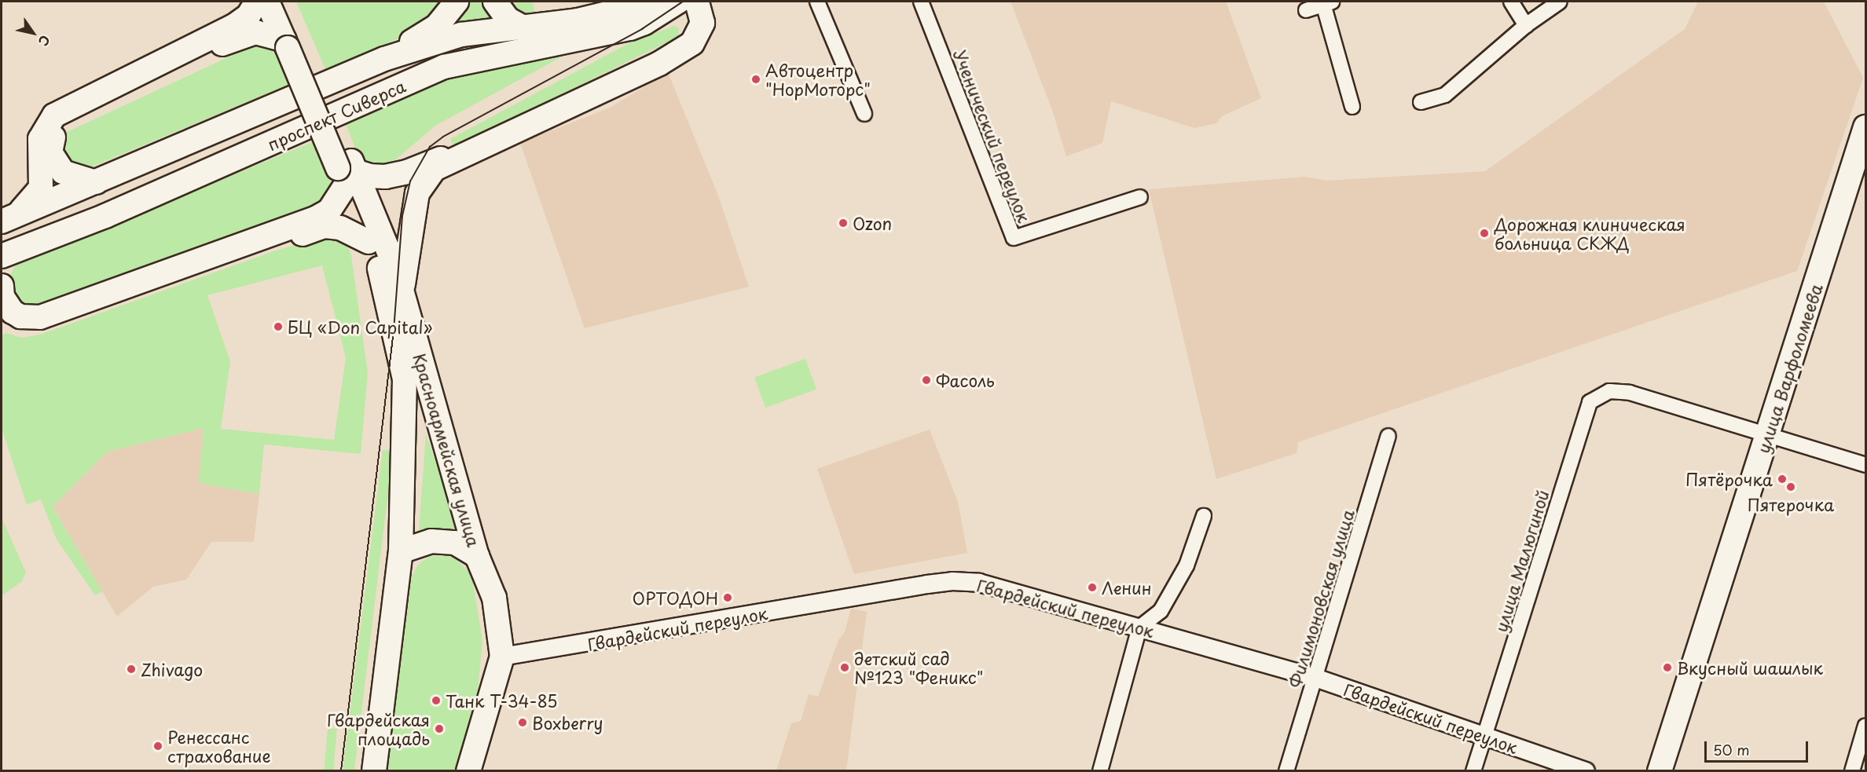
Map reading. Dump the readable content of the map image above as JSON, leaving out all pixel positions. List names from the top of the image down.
{
  "streets": {
    "main road": ["проспект Сиверса", "улица Варфоломеева", "Красноармейская улица"],
    "street": [
      "Ученический переулок",
      "улица Малюгиной",
      "Филимоновская улица",
      "Гвардейский переулок"
    ]
  },
  "crossings": [
    ["улица Варфоломеева", "улица Малюгиной"],
    ["улица Малюгиной", "Гвардейский переулок"],
    ["Филимоновская улица", "Гвардейский переулок"]
  ],
  "places": [
    "Автоцентр \"НорМоторс\"",
    "Ozon",
    "Дорожная клиническая больница СКЖД",
    "БЦ «Don Capital»",
    "Фасоль",
    "Пятёрочка",
    "Пятерочка",
    "Ленин",
    "ОРТОДОН",
    "детский сад №123 \"Феникс\"",
    "Вкусный шашлык",
    "Zhivago",
    "Танк Т-34-85",
    "Boxberry",
    "Гвардейская площадь",
    "Ренессанс страхование"
  ],
  "scale_bar": "50 m",
  "north": "bottom right"
}
